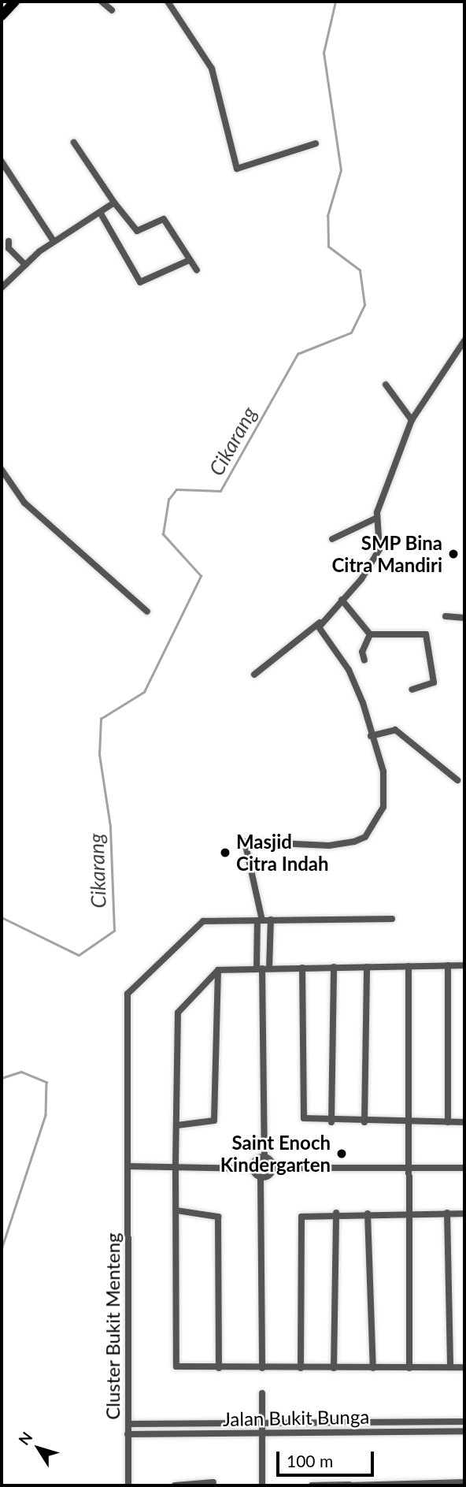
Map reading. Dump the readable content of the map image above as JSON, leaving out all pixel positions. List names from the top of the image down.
{
  "streets": {
    "street": ["Cluster Bukit Menteng", "Jalan Bukit Bunga"]
  },
  "crossings": [
    ["Cluster Bukit Menteng", "Jalan Bukit Bunga"]
  ],
  "water": ["Cikarang"],
  "places": ["SMP Bina Citra Mandiri", "Masjid Citra Indah", "Saint Enoch Kindergarten"],
  "scale_bar": "100 m",
  "north": "top left"
}
